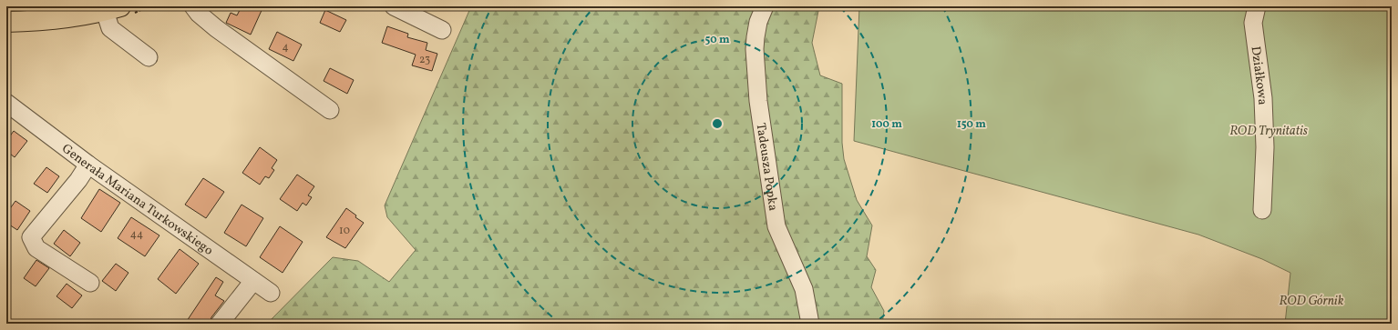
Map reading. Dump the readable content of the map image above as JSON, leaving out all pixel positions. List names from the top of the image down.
{
  "streets": {
    "street": ["Działkowa", "Tadeusza Popka", "Generała Mariana Turkowskiego"]
  },
  "parks": ["ROD Trynitatis", "ROD Górnik"],
  "house_numbers": [
    "4",
    "23",
    "10",
    "44"
  ],
  "rings": ["50 m", "100 m", "150 m"]
}
